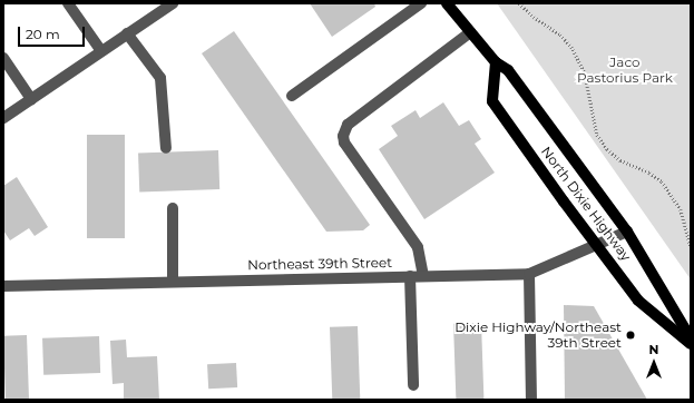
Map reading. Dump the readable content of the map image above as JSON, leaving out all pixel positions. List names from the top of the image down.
{
  "streets": {
    "main road": ["North Dixie Highway"],
    "street": ["Northeast 39th Street"]
  },
  "crossings": [
    ["North Dixie Highway", "Northeast 39th Street"]
  ],
  "parks": ["Jaco Pastorius Park"],
  "places": ["Dixie Highway/Northeast 39th Street"],
  "scale_bar": "20 m",
  "north": "top"
}
